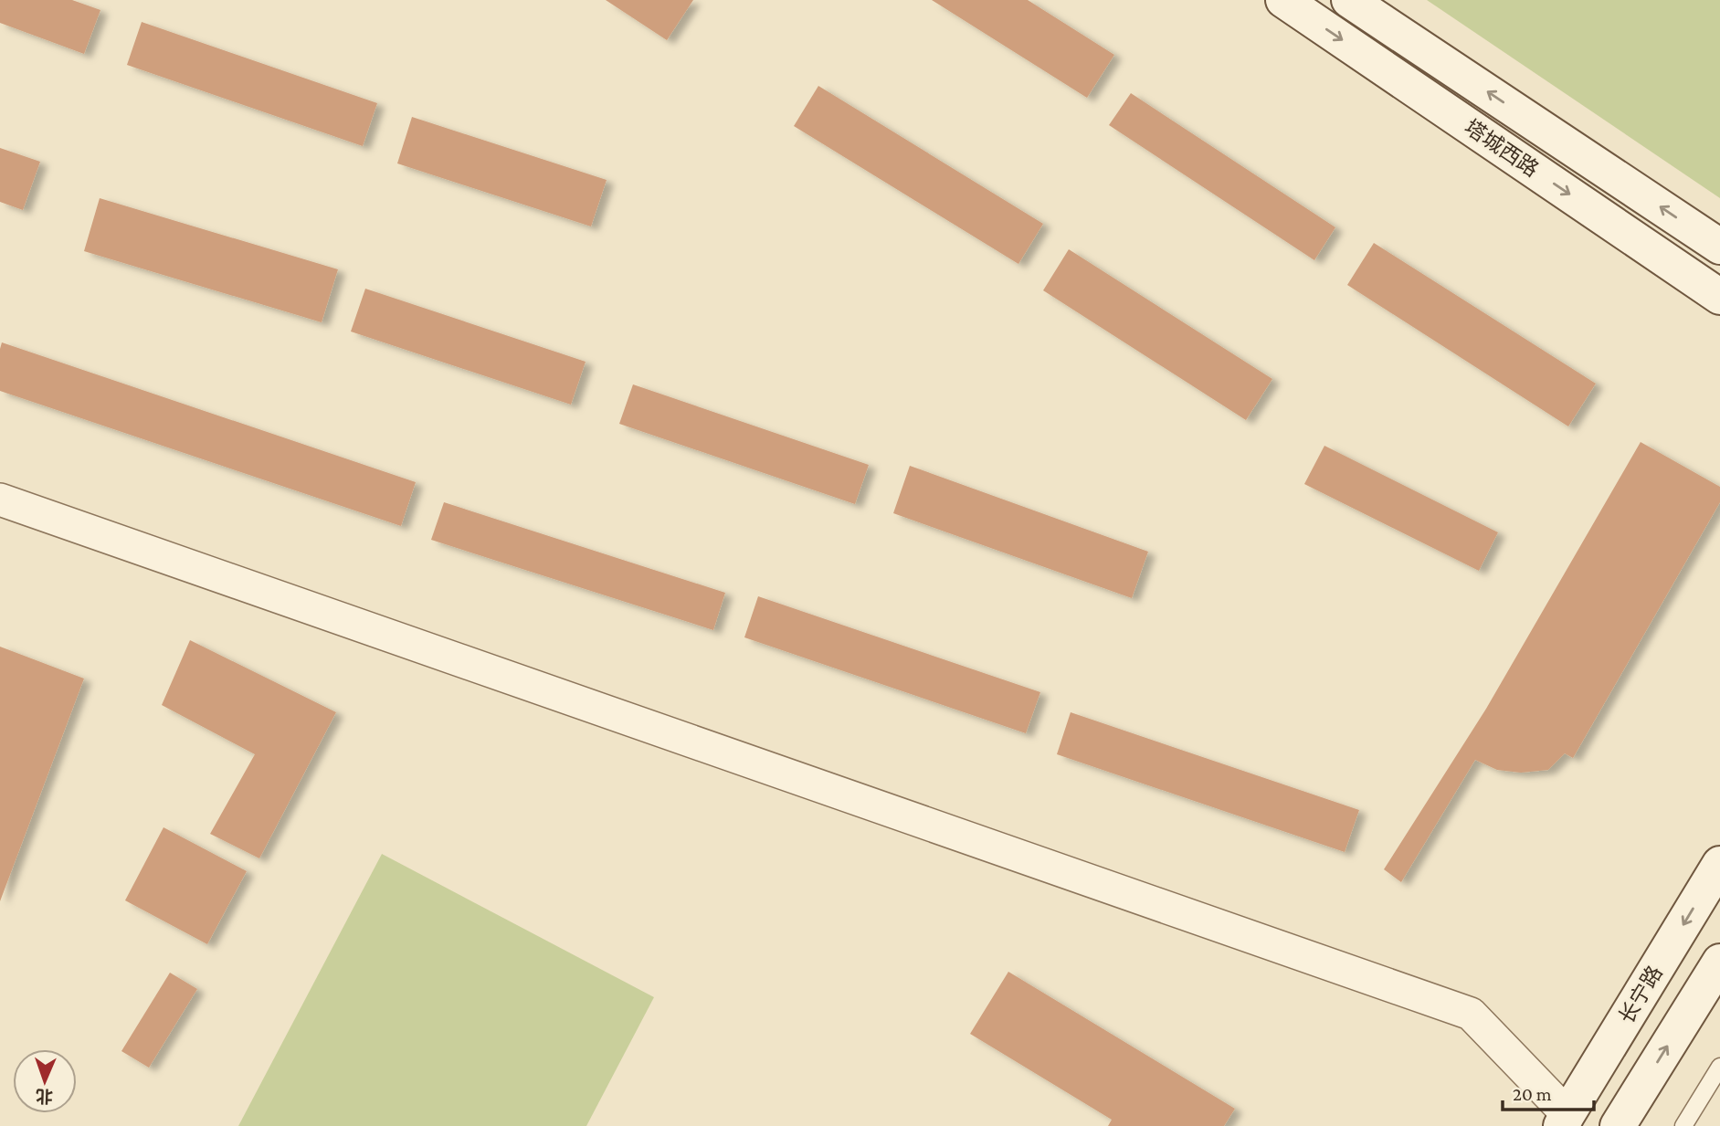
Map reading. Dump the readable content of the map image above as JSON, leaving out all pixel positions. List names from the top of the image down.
{
  "streets": {
    "main road": ["塔城西路", "长宁路"]
  },
  "scale_bar": "20 m",
  "north": "bottom"
}
